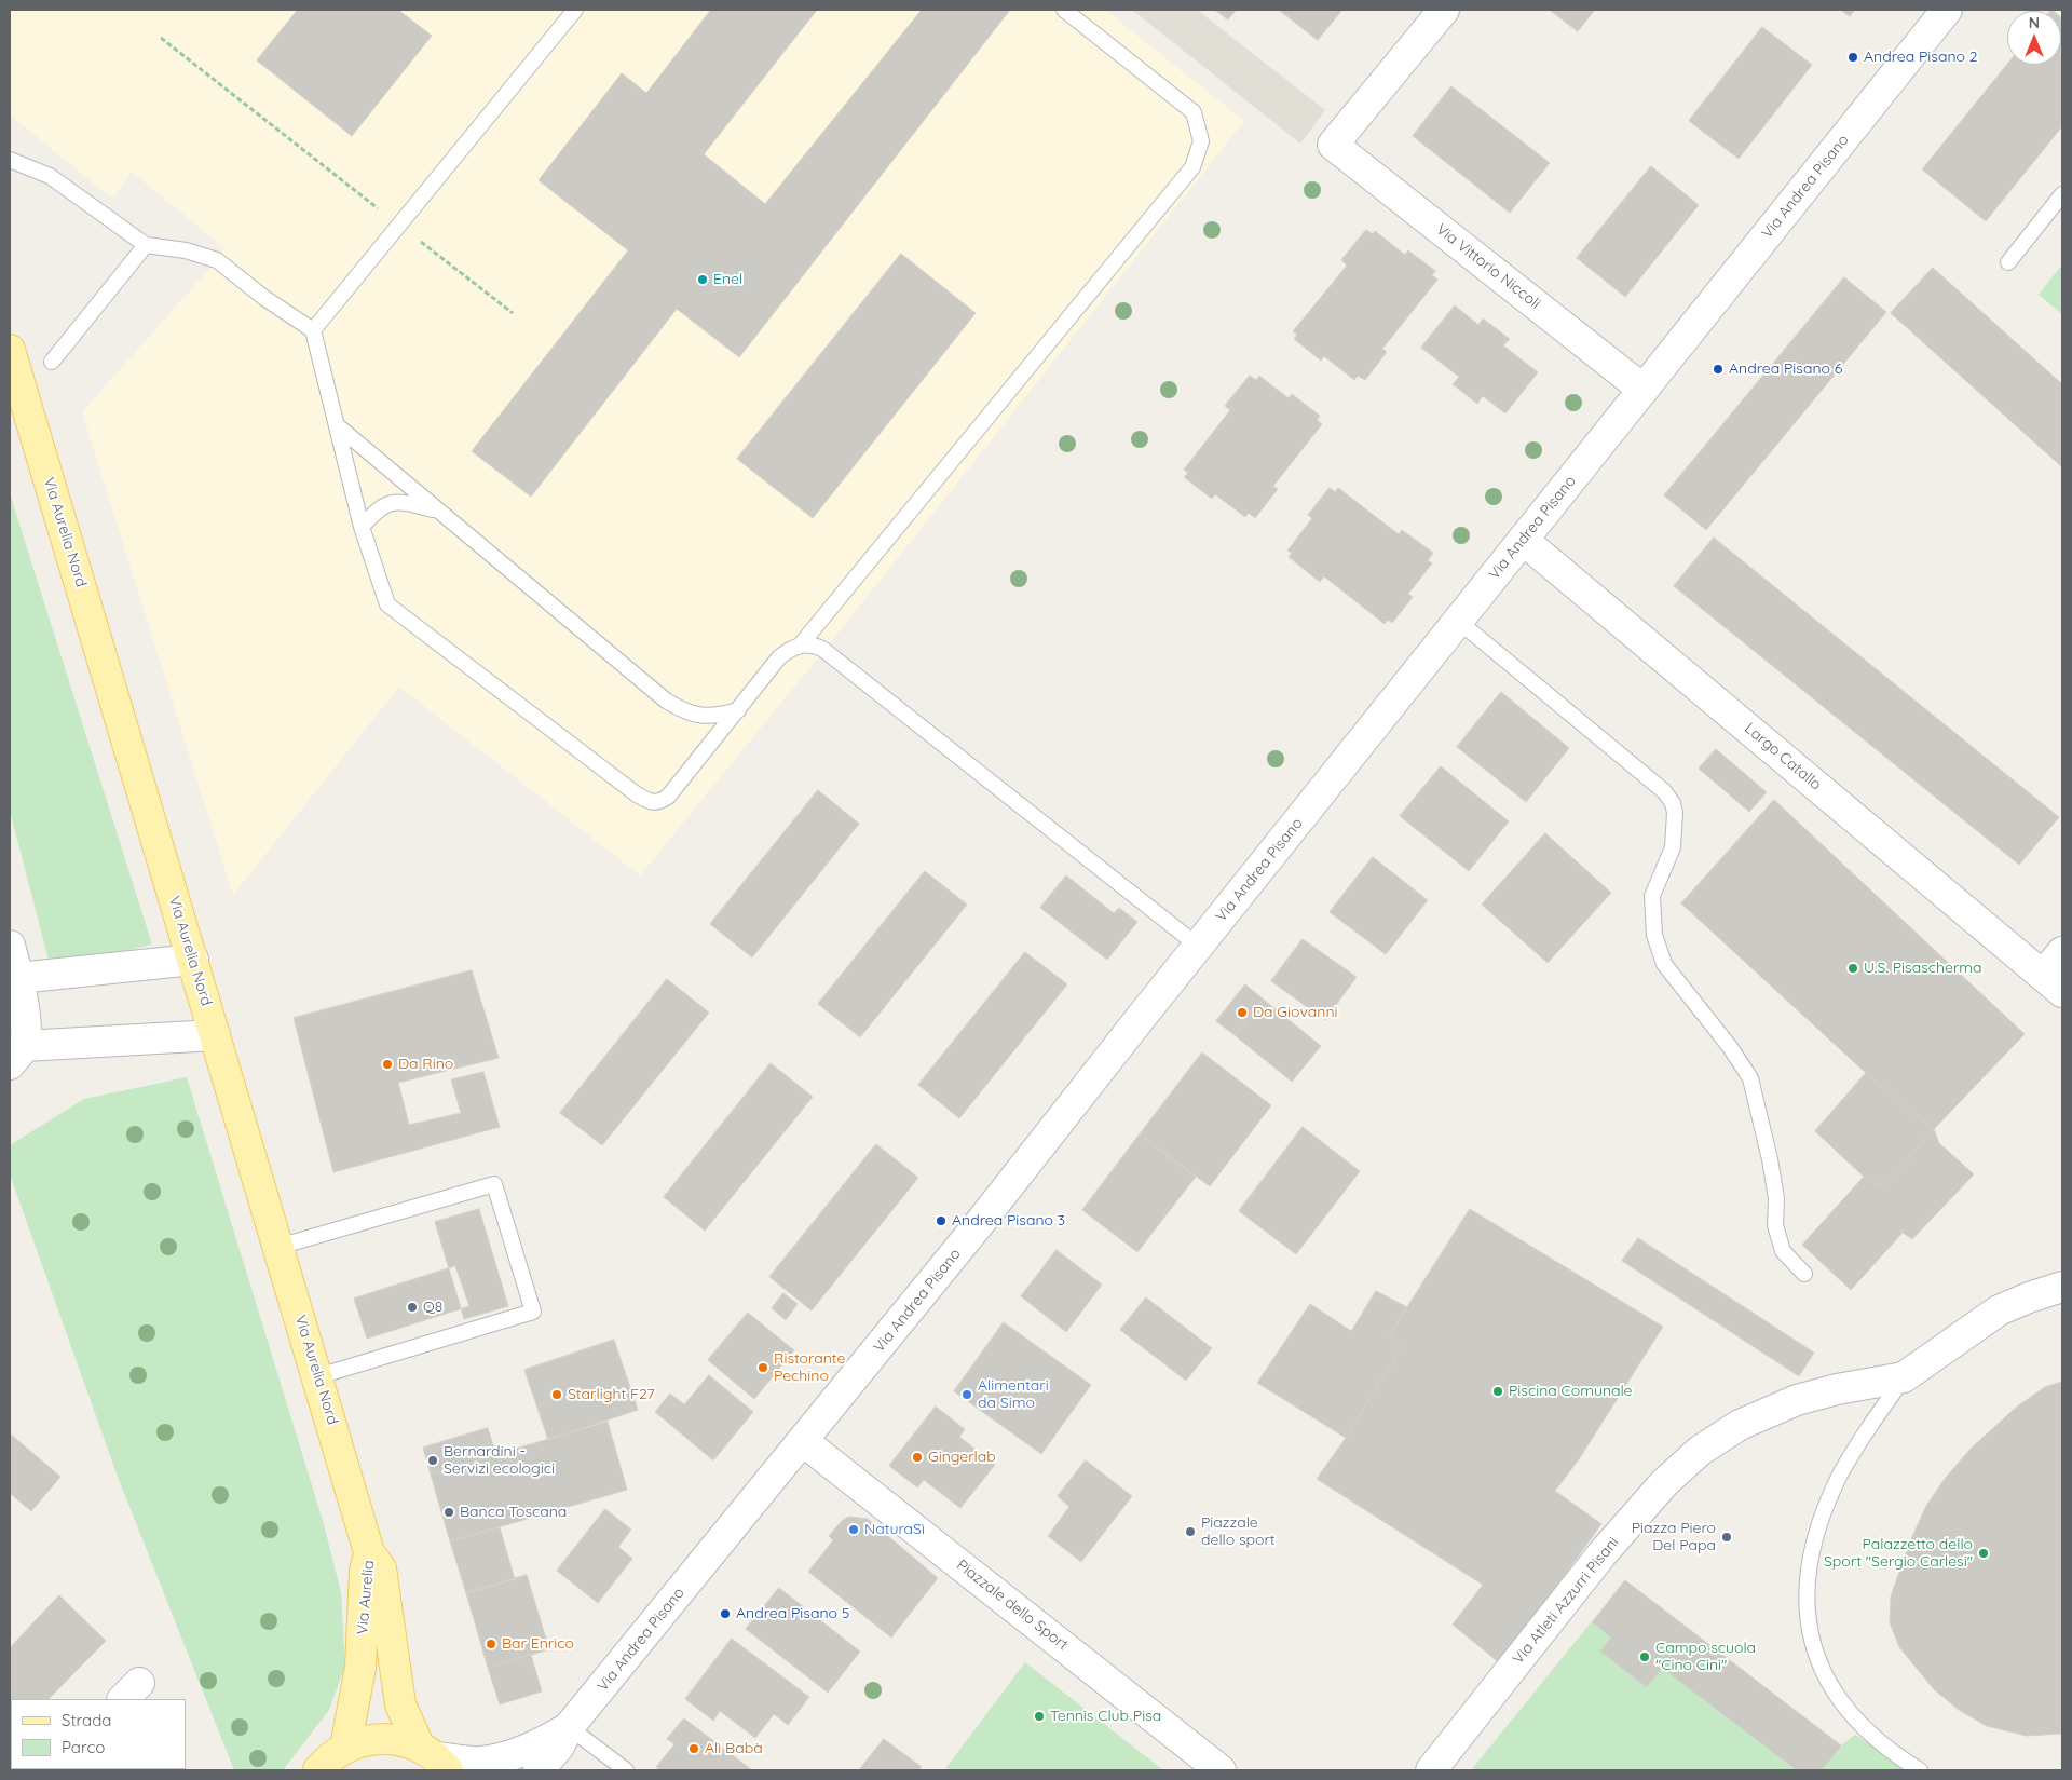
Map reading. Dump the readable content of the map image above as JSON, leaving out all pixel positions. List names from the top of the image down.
{
  "streets": {
    "main road": ["Via Aurelia Nord", "Via Aurelia"],
    "street": [
      "Via Andrea Pisano",
      "Via Vittorio Niccoli",
      "Largo Catallo",
      "Via Atleti Azzurri Pisani",
      "Piazzale dello Sport"
    ]
  },
  "crossings": [
    ["Via Andrea Pisano", "Via Vittorio Niccoli"],
    ["Via Andrea Pisano", "Largo Catallo"],
    ["Via Andrea Pisano", "Via Aurelia"],
    ["Via Andrea Pisano", "Piazzale dello Sport"],
    ["Via Aurelia Nord", "Via Aurelia"]
  ],
  "places": [
    "Andrea Pisano 2",
    "Enel",
    "Andrea Pisano 6",
    "U.S. Pisascherma",
    "Da Giovanni",
    "Da Rino",
    "Andrea Pisano 3",
    "Q8",
    "Ristorante Pechino",
    "Piscina Comunale",
    "Starlight F27",
    "Alimentari da Simo",
    "Gingerlab",
    "Bernardini - Servizi ecologici",
    "Banca Toscana",
    "NaturaSì",
    "Piazzale dello sport",
    "Piazza Piero Del Papa",
    "Palazzetto dello Sport \"Sergio Carlesi\"",
    "Andrea Pisano 5",
    "Bar Enrico",
    "Campo scuola \"Cino Cini\"",
    "Tennis Club Pisa",
    "Alì Babà"
  ],
  "legend": ["Strada", "Parco"],
  "north": "top"
}
